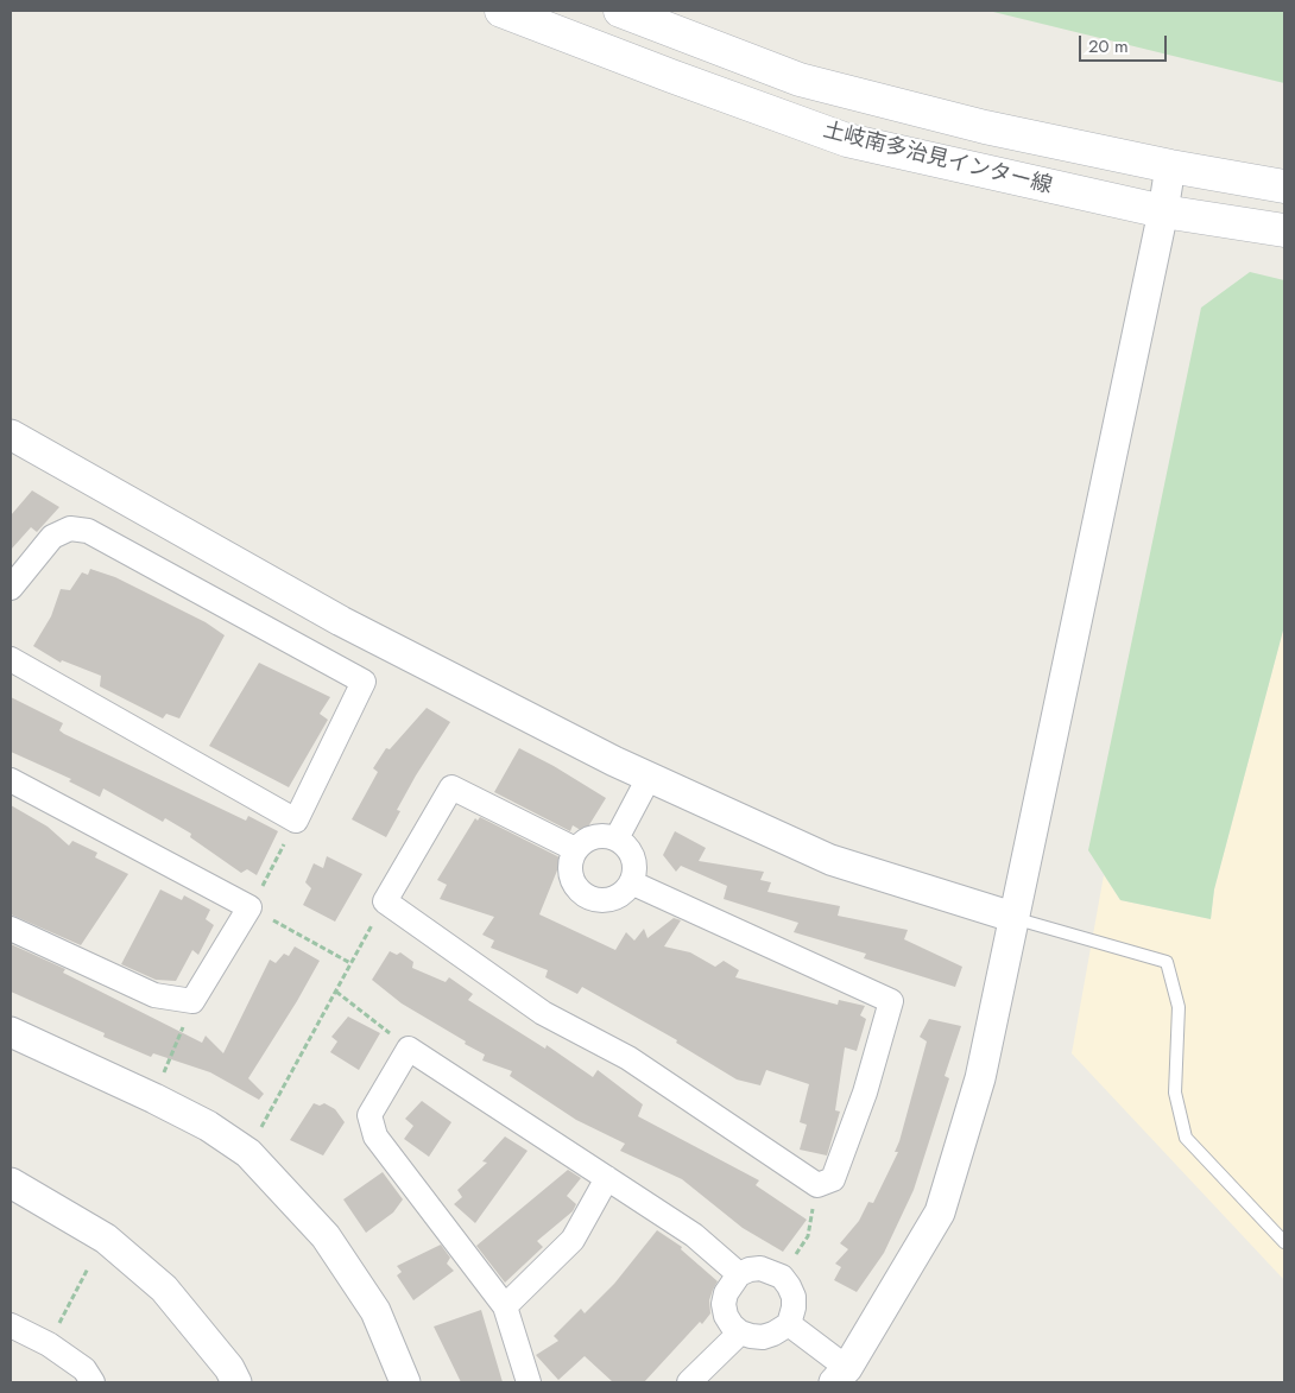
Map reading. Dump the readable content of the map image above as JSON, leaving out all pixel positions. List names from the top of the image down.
{
  "streets": {
    "main road": ["土岐南多治見インター線"]
  },
  "scale_bar": "20 m"
}
